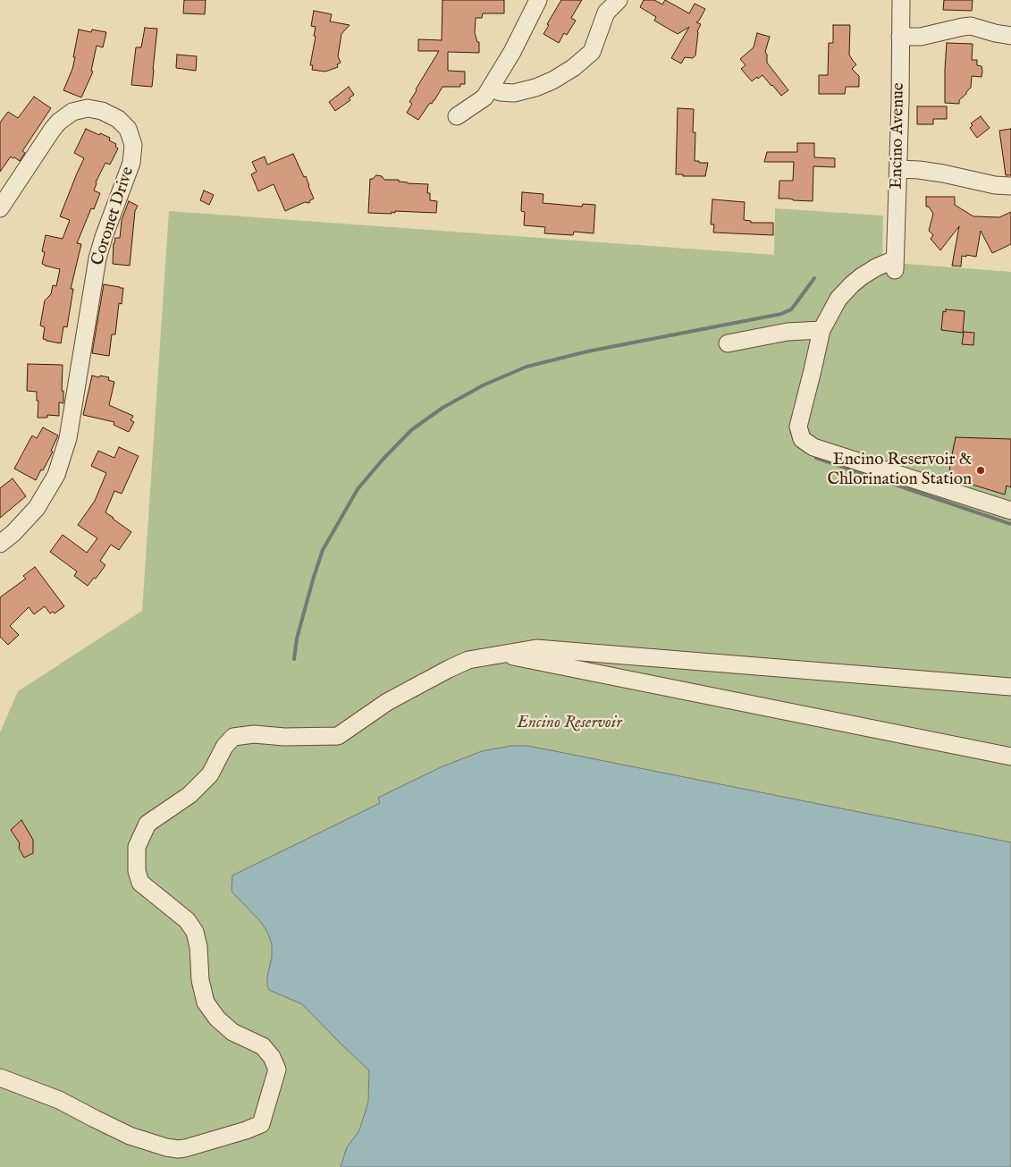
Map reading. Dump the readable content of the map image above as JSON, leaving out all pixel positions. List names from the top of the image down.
{
  "streets": {
    "street": ["Encino Avenue", "Coronet Drive"]
  },
  "parks": ["Encino Reservoir"],
  "places": ["Encino Reservoir & Chlorination Station"]
}
